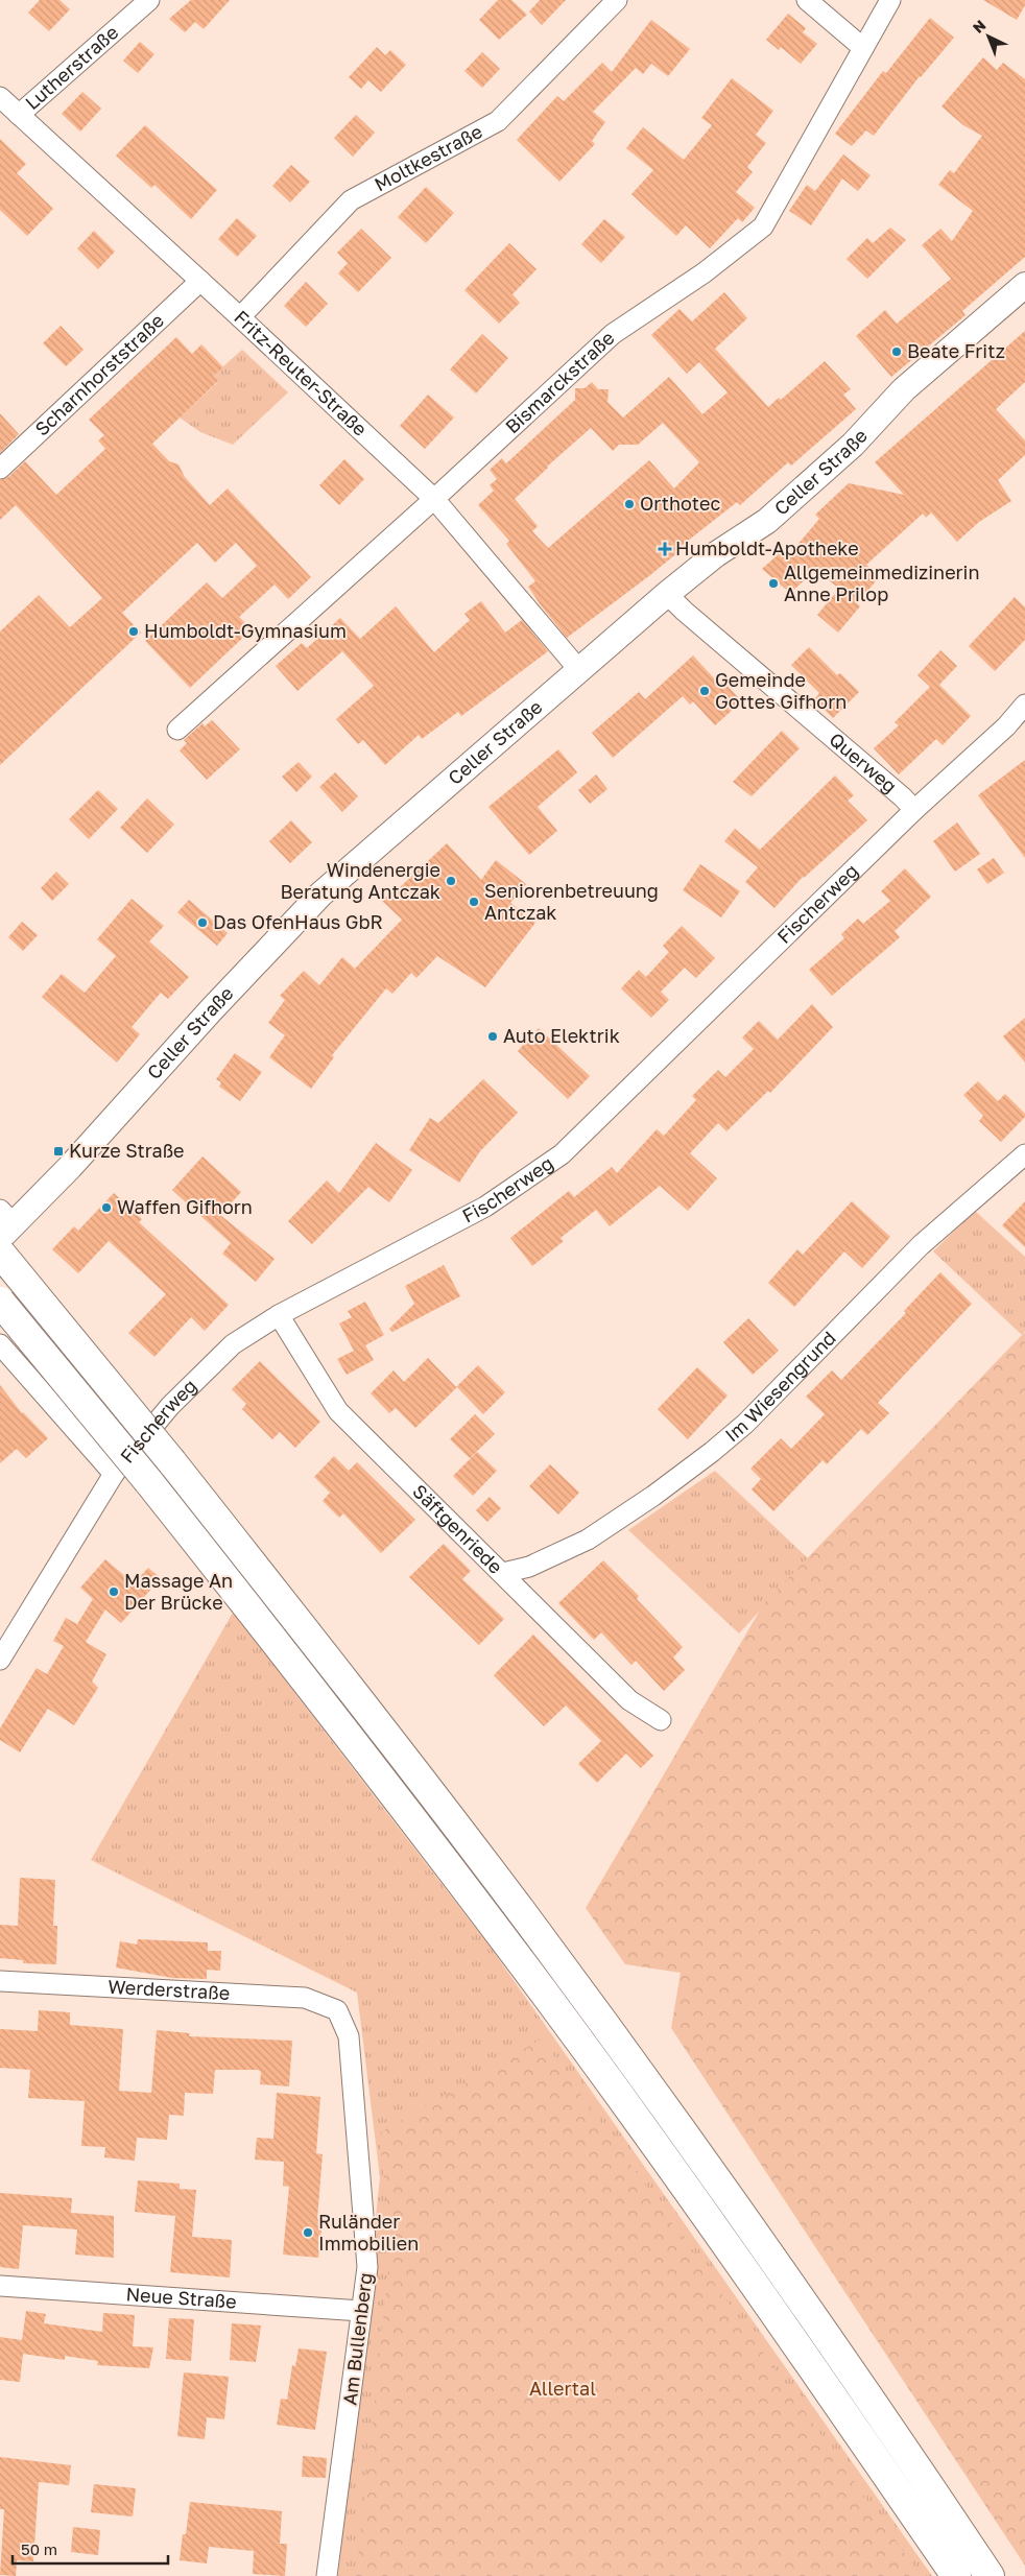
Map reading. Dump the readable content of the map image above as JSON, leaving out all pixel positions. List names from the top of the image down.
{
  "streets": {
    "street": [
      "Lutherstraße",
      "Moltkestraße",
      "Fritz-Reuter-Straße",
      "Scharnhorststraße",
      "Bismarckstraße",
      "Celler Straße",
      "Querweg",
      "Fischerweg",
      "Im Wiesengrund",
      "Säftgenriede",
      "Werderstraße",
      "Neue Straße",
      "Am Bullenberg"
    ]
  },
  "crossings": [
    ["Lutherstraße", "Fritz-Reuter-Straße"],
    ["Moltkestraße", "Fritz-Reuter-Straße"],
    ["Fritz-Reuter-Straße", "Scharnhorststraße"],
    ["Fritz-Reuter-Straße", "Bismarckstraße"],
    ["Fritz-Reuter-Straße", "Celler Straße"],
    ["Celler Straße", "Querweg"],
    ["Querweg", "Fischerweg"],
    ["Fischerweg", "Säftgenriede"],
    ["Im Wiesengrund", "Säftgenriede"],
    ["Werderstraße", "Am Bullenberg"],
    ["Neue Straße", "Am Bullenberg"]
  ],
  "parks": ["Allertal"],
  "places": {
    "other": [
      "Beate Fritz",
      "Orthotec",
      "Allgemeinmedizinerin Anne Prilop",
      "Humboldt-Gymnasium",
      "Gemeinde Gottes Gifhorn",
      "Windenergie Beratung Antczak",
      "Seniorenbetreuung Antczak",
      "Das OfenHaus GbR",
      "Auto Elektrik",
      "Waffen Gifhorn",
      "Massage An Der Brücke",
      "Ruländer Immobilien"
    ],
    "health": ["Humboldt-Apotheke"],
    "transit": ["Kurze Straße"]
  },
  "scale_bar": "50 m",
  "north": "top left"
}
